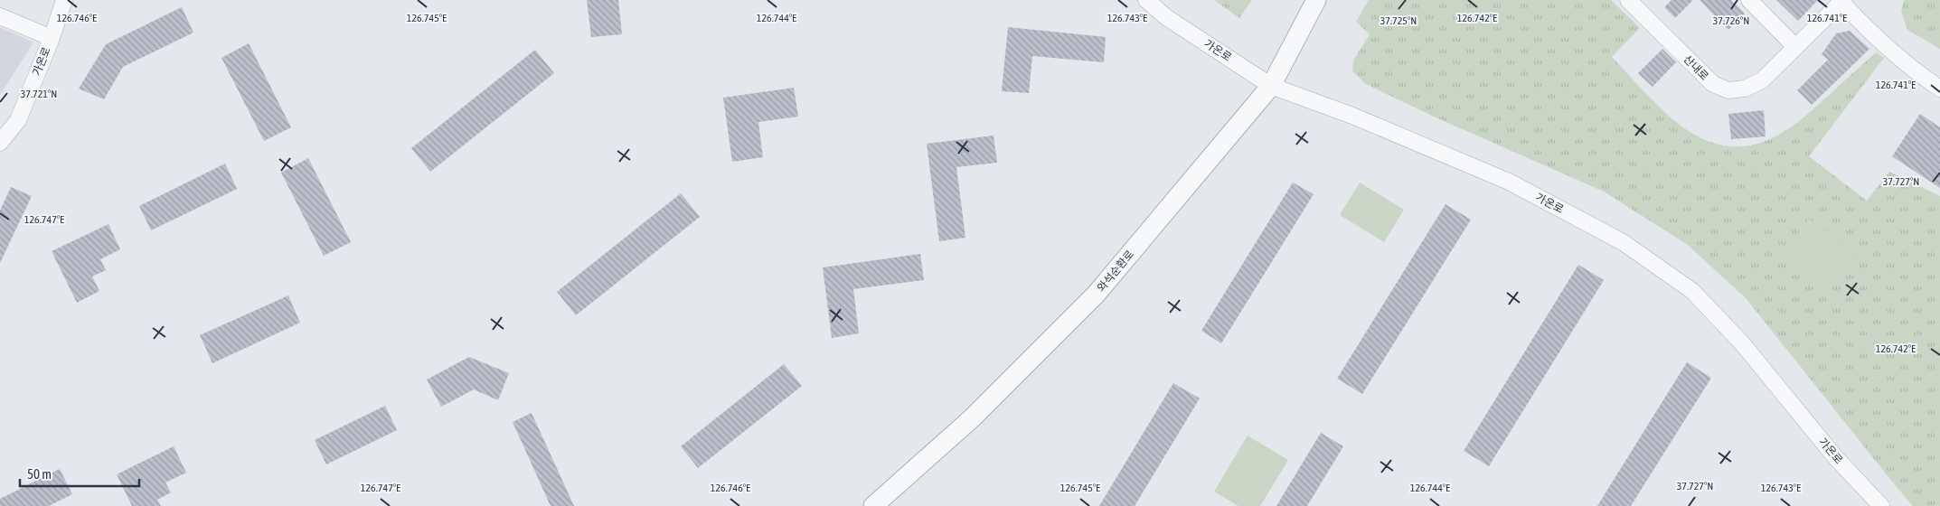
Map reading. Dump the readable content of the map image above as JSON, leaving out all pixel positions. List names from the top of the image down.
{
  "streets": {
    "street": ["가온로", "산내로", "와석순환로"]
  },
  "crossings": [
    ["가온로", "와석순환로"]
  ],
  "scale_bar": "50 m",
  "coordinates": [
    "126.746°E",
    "126.745°E",
    "126.744°E",
    "126.743°E",
    "126.742°E",
    "126.741°E",
    "37.726°N",
    "37.725°N",
    "37.721°N",
    "37.727°N",
    "126.747°E"
  ]
}
